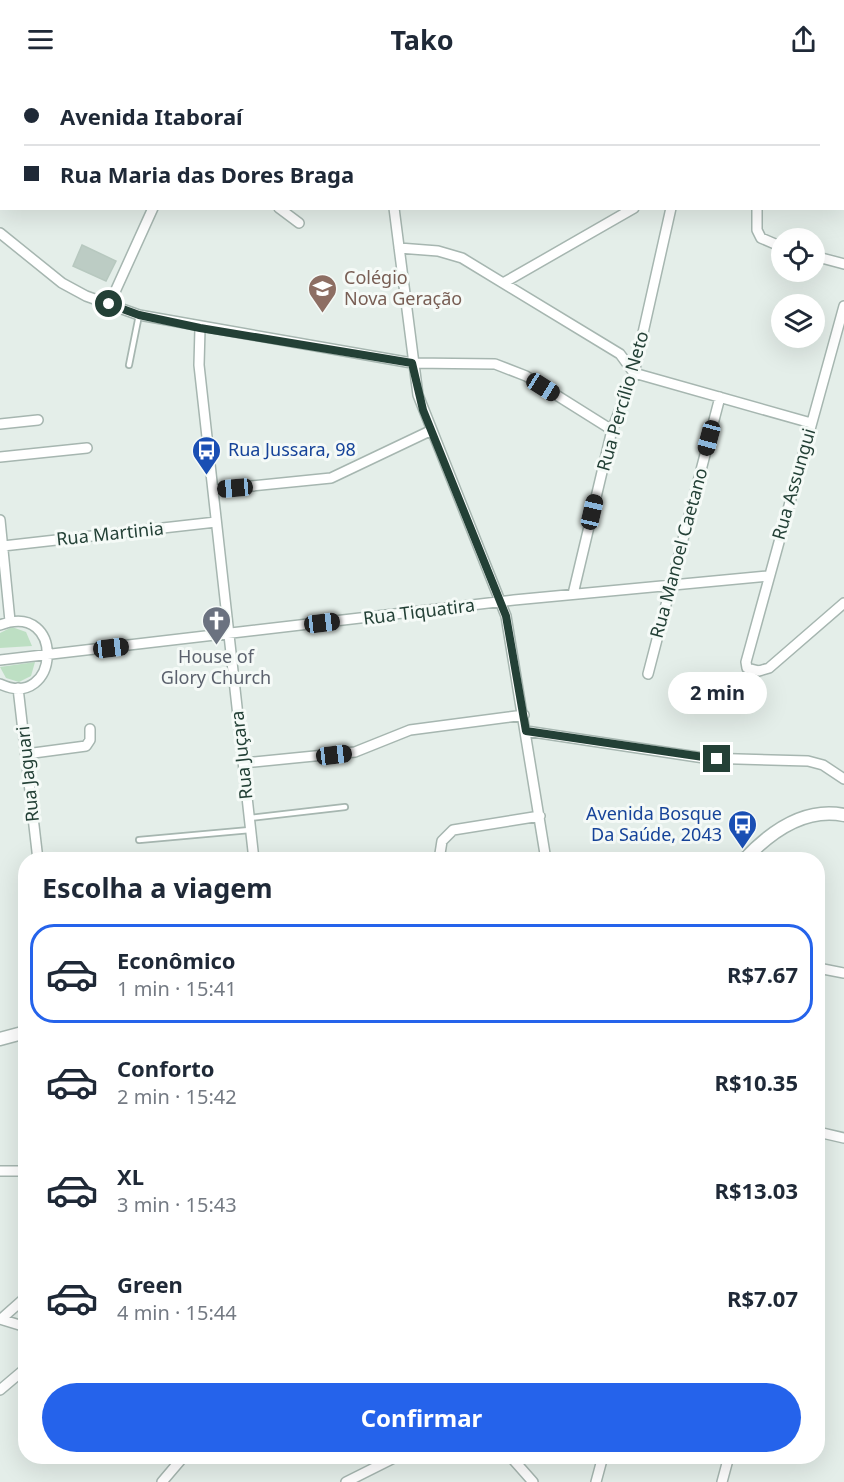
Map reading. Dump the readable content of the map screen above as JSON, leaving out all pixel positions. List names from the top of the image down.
{
  "streets": {
    "street": [
      "Rua Percílio Neto",
      "Rua Assungui",
      "Rua Martinia",
      "Rua Manoel Caetano",
      "Rua Tiquatira",
      "Rua Juçara",
      "Rua Jaguari"
    ]
  },
  "crossings": [
    ["Rua Percílio Neto", "Rua Tiquatira"],
    ["Rua Assungui", "Rua Tiquatira"],
    ["Rua Martinia", "Rua Juçara"],
    ["Rua Manoel Caetano", "Rua Tiquatira"],
    ["Rua Tiquatira", "Rua Juçara"]
  ],
  "places": {
    "school or university": ["Colégio Nova Geração"],
    "bus stop": ["Rua Jussara, 98", "Avenida Bosque Da Saúde, 2043"],
    "church": ["House of Glory Church"]
  },
  "page": {
    "header": "Tako",
    "banner": ["Avenida Itaboraí", "Rua Maria das Dores Braga"],
    "bubble": "2 min",
    "heading": "Escolha a viagem",
    "list": [
      {
        "name": "Econômico",
        "note": "1 min · 15:41",
        "value": "R$7.67"
      },
      {
        "name": "Conforto",
        "note": "2 min · 15:42",
        "value": "R$10.35"
      },
      {
        "name": "XL",
        "note": "3 min · 15:43",
        "value": "R$13.03"
      },
      {
        "name": "Green",
        "note": "4 min · 15:44",
        "value": "R$7.07"
      }
    ],
    "buttons": "Confirmar"
  }
}
